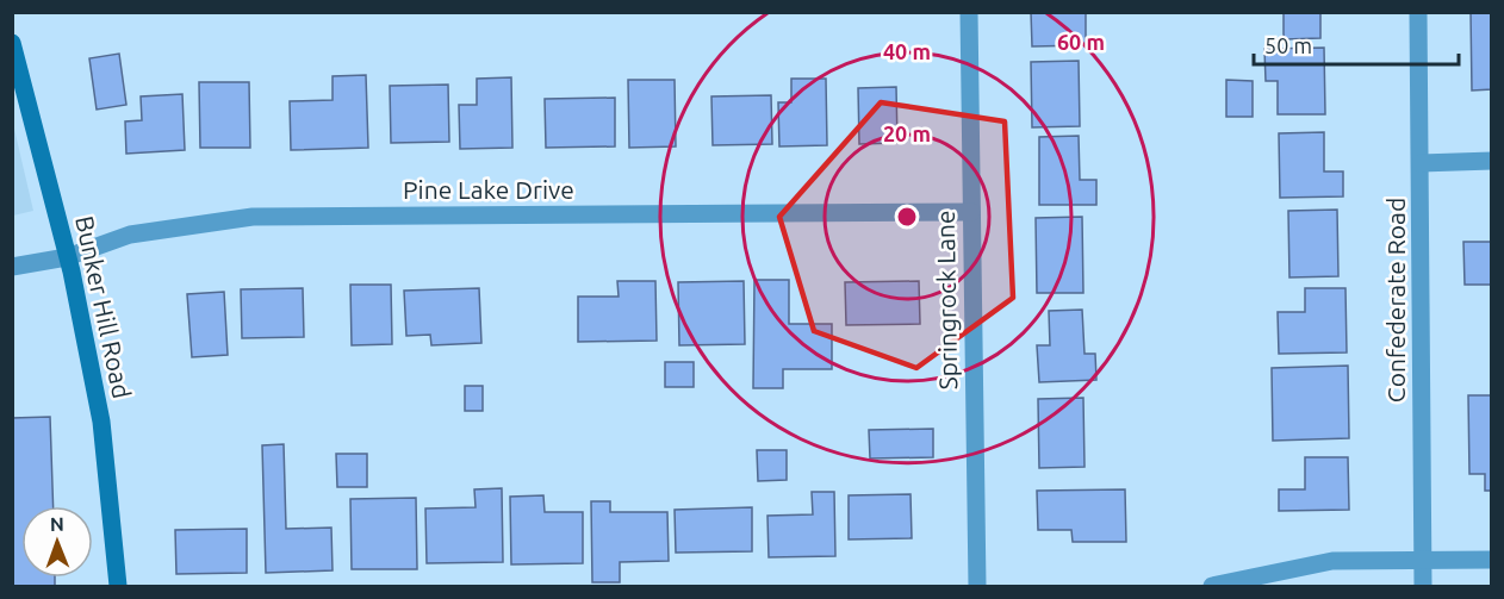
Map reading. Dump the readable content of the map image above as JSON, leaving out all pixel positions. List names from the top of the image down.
{
  "streets": {
    "street": [
      "Pine Lake Drive",
      "Springrock Lane",
      "Confederate Road",
      "Bunker Hill Road"
    ]
  },
  "crossings": [
    ["Pine Lake Drive", "Springrock Lane"],
    ["Pine Lake Drive", "Bunker Hill Road"]
  ],
  "scale_bar": "50 m",
  "north": "top",
  "rings": ["60 m", "40 m", "20 m"]
}
